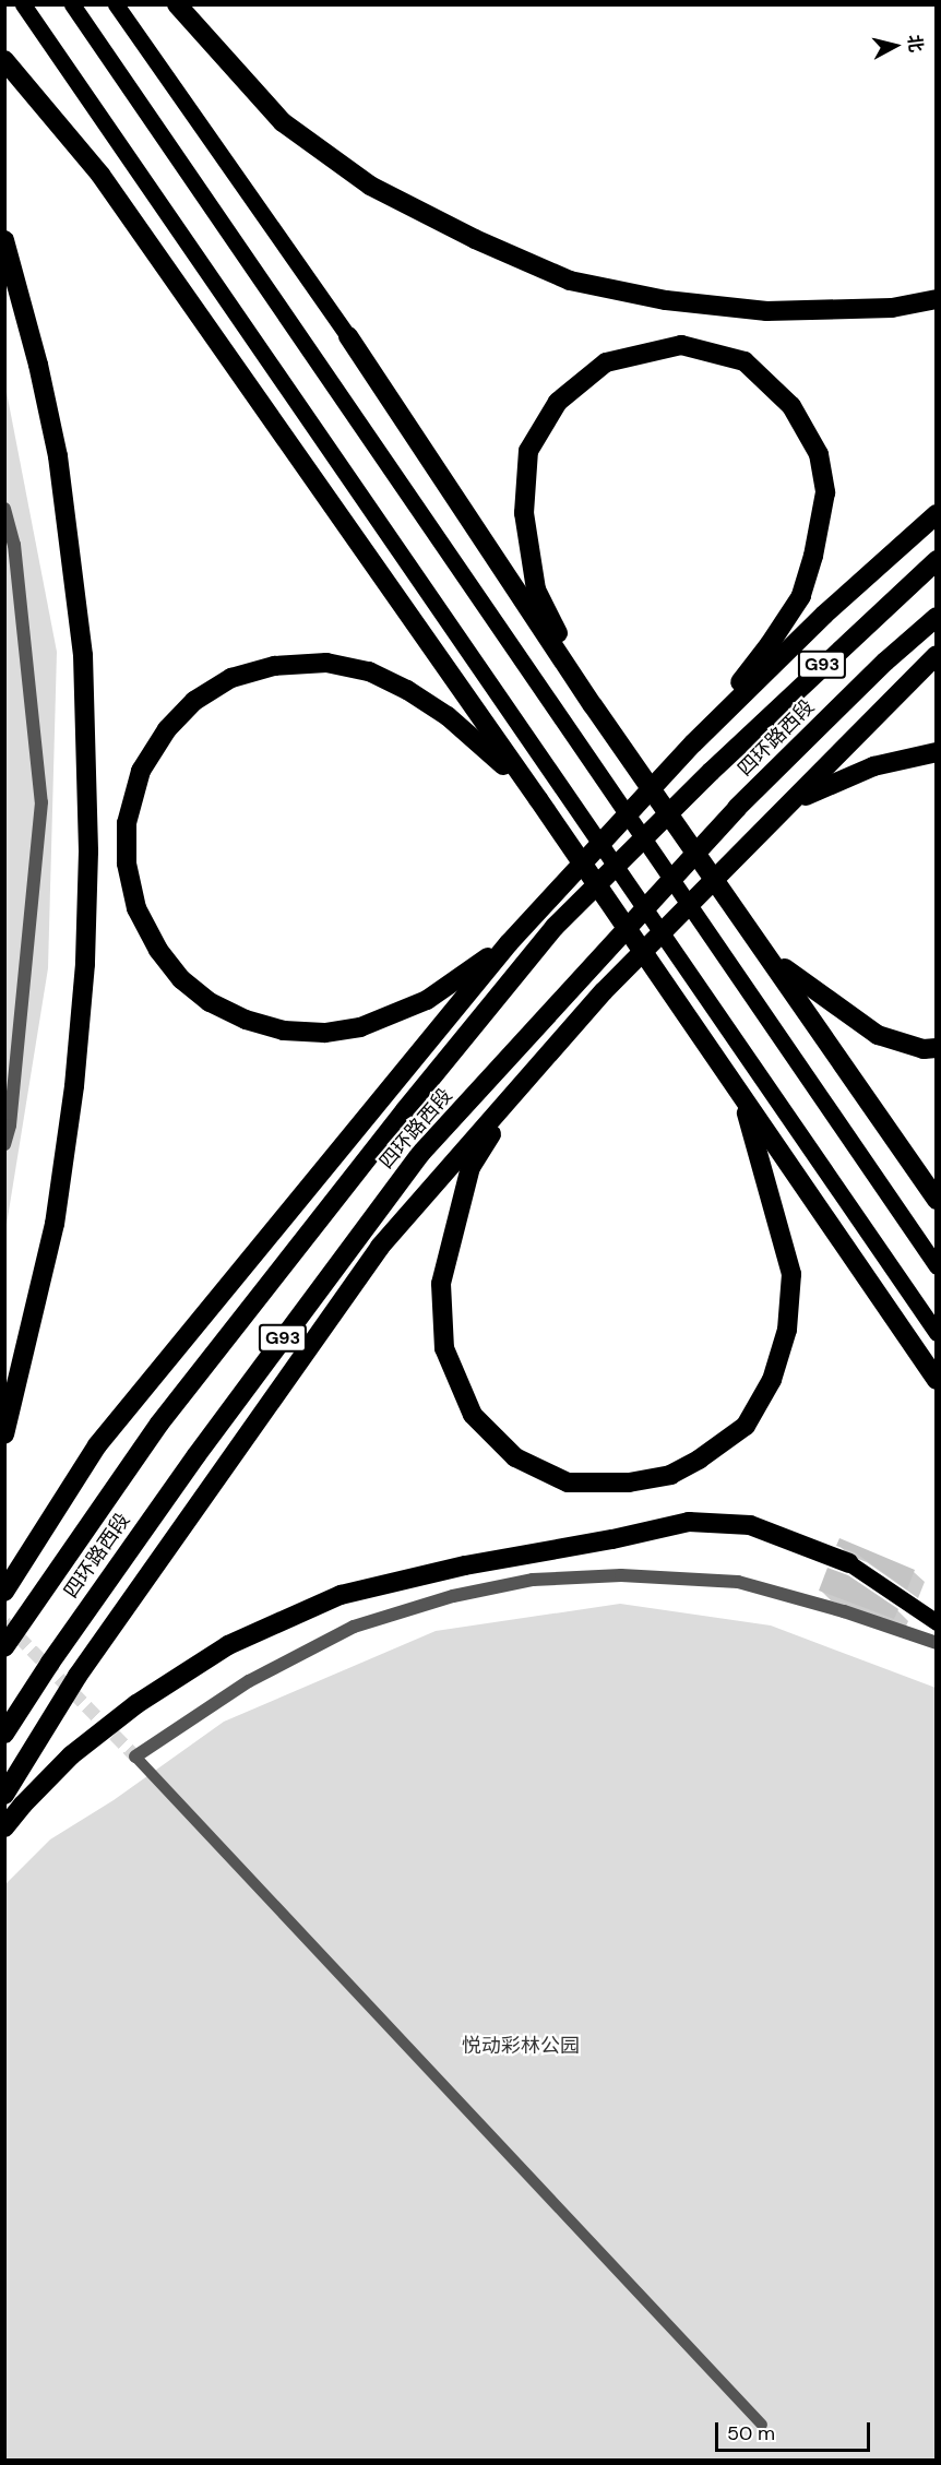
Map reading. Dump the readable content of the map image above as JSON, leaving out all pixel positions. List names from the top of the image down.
{
  "streets": {
    "highway": ["G93", "四环路西段"]
  },
  "parks": ["悦动彩林公园"],
  "scale_bar": "50 m",
  "north": "right"
}
